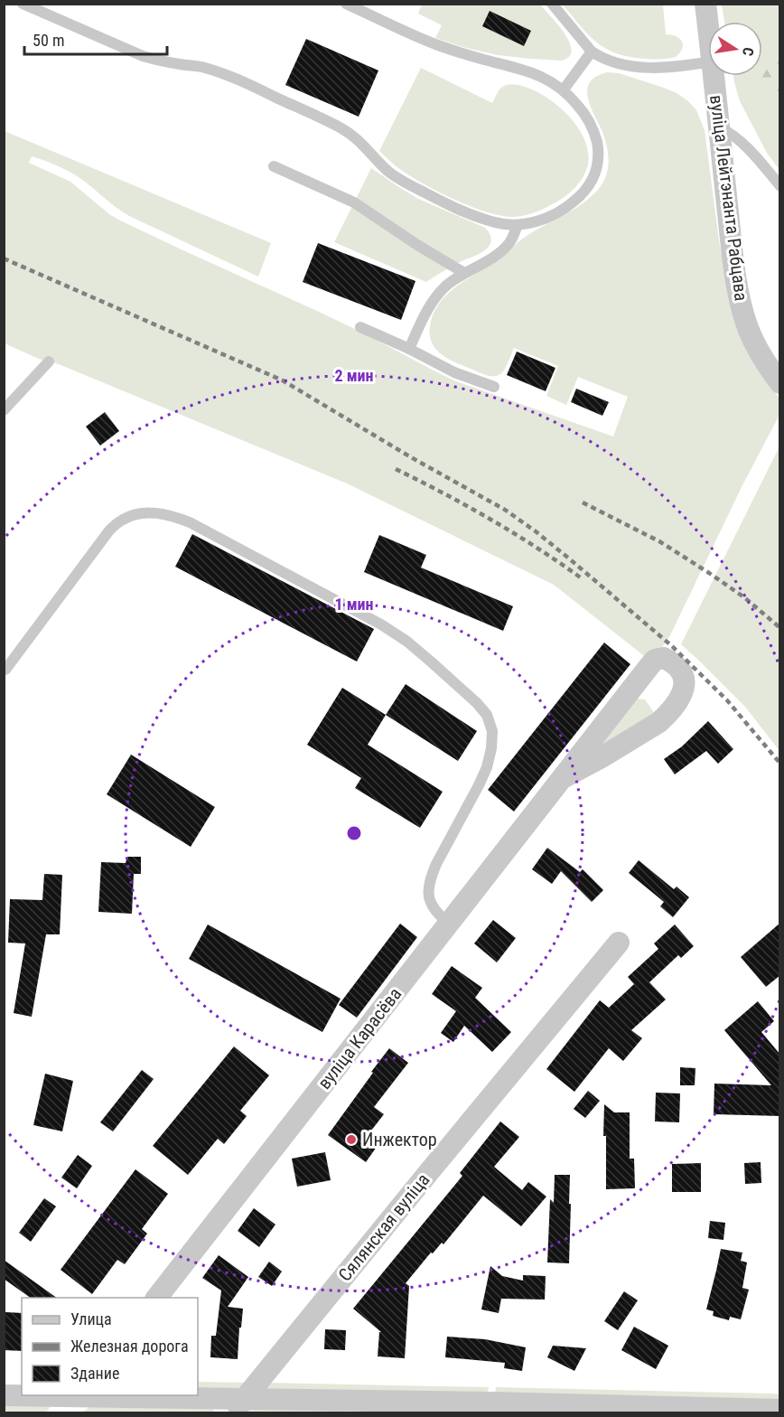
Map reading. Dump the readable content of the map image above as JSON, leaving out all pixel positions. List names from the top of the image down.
{
  "streets": {
    "street": ["вуліца Лейтэнанта Рабцава", "вуліца Карасёва", "Сялянская вуліца"]
  },
  "places": ["Инжектор"],
  "legend": ["Улица", "Железная дорога", "Здание"],
  "scale_bar": "50 m",
  "north": "right",
  "rings": ["2 мин", "1 мин"]
}
